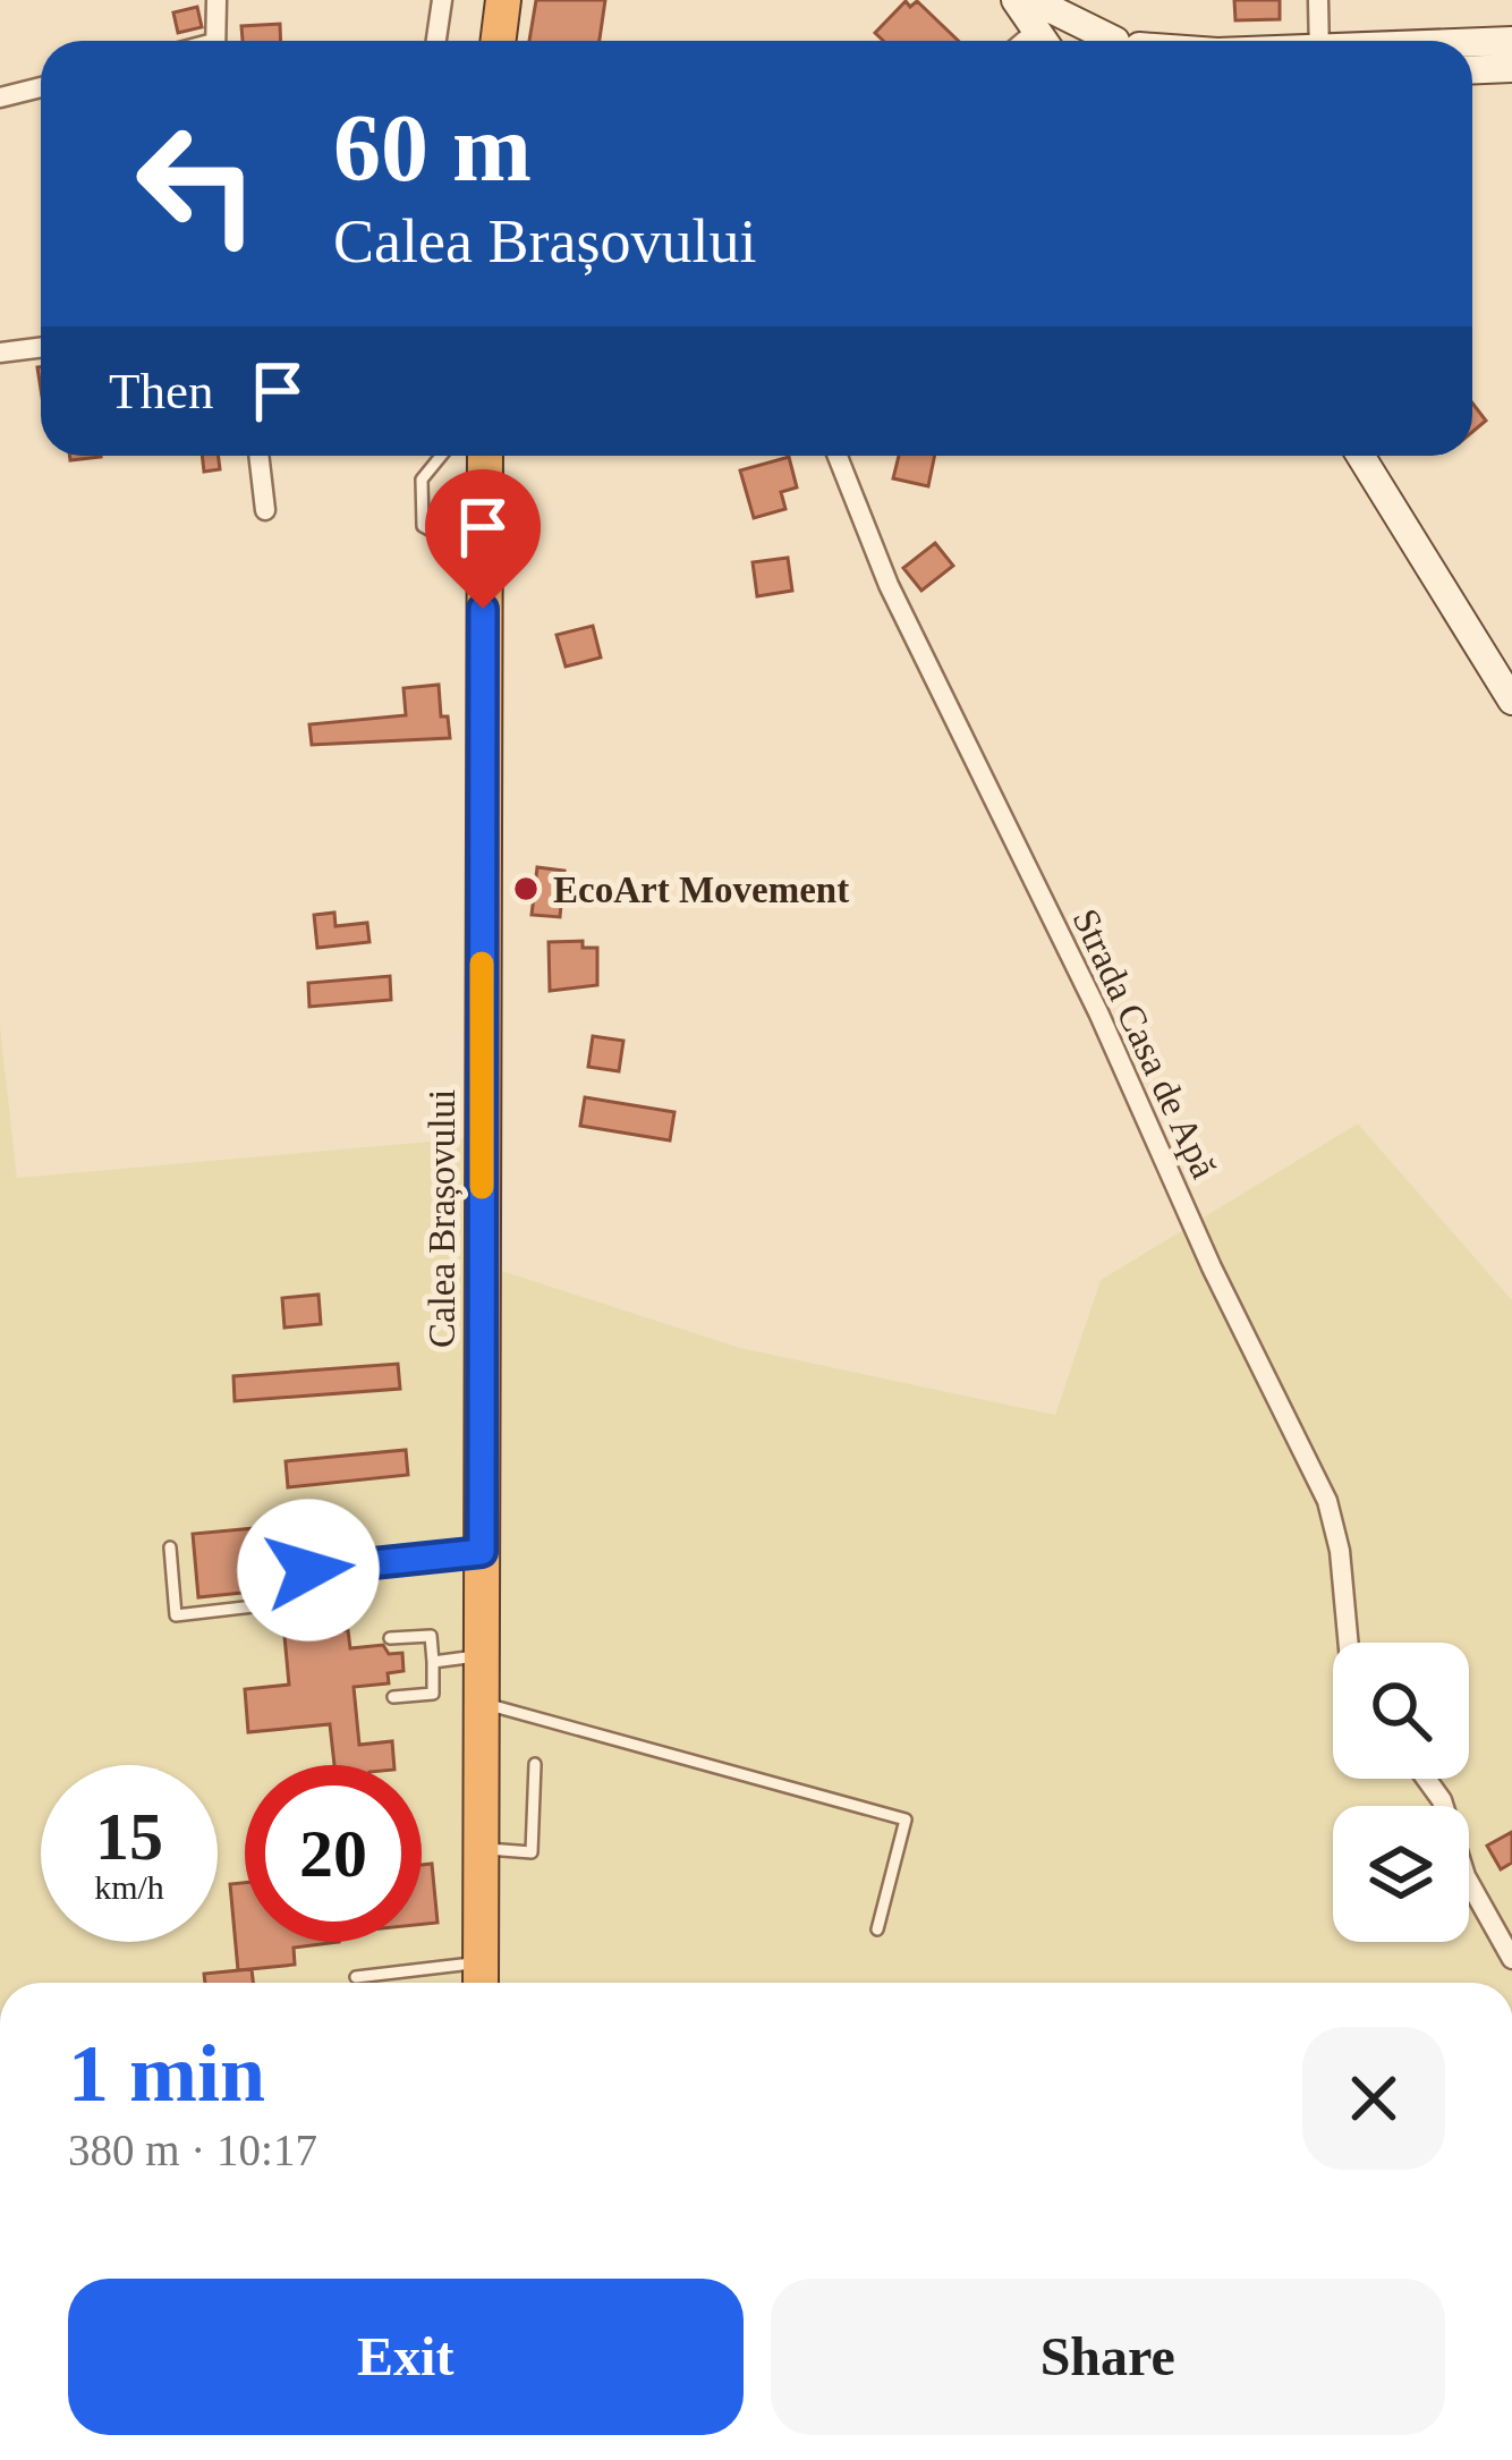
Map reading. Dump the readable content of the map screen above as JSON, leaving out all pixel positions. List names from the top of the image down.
{
  "streets": {
    "highway": ["Calea Brașovului"],
    "street": ["Strada Casa de Apă"]
  },
  "places": ["EcoArt Movement"],
  "page": {
    "turn": ["60 m", "Calea Brașovului"],
    "then": "Then",
    "speed": "15 km/h",
    "limit": "20",
    "heading": ["1 min", "380 m · 10:17"],
    "buttons": ["Exit", "Share"]
  }
}
